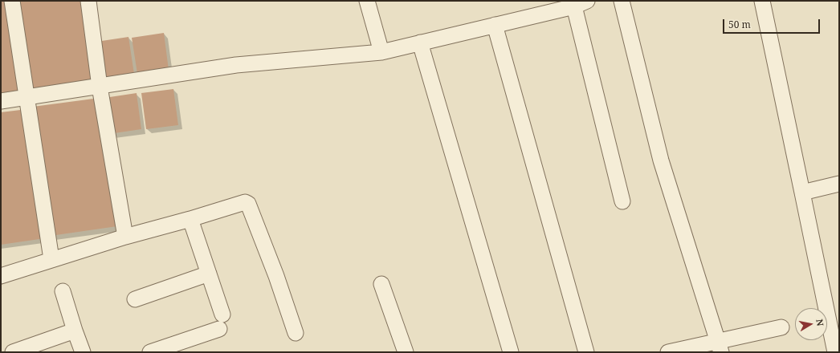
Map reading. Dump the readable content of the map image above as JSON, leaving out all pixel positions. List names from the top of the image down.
{
  "scale_bar": "50 m",
  "north": "right"
}
